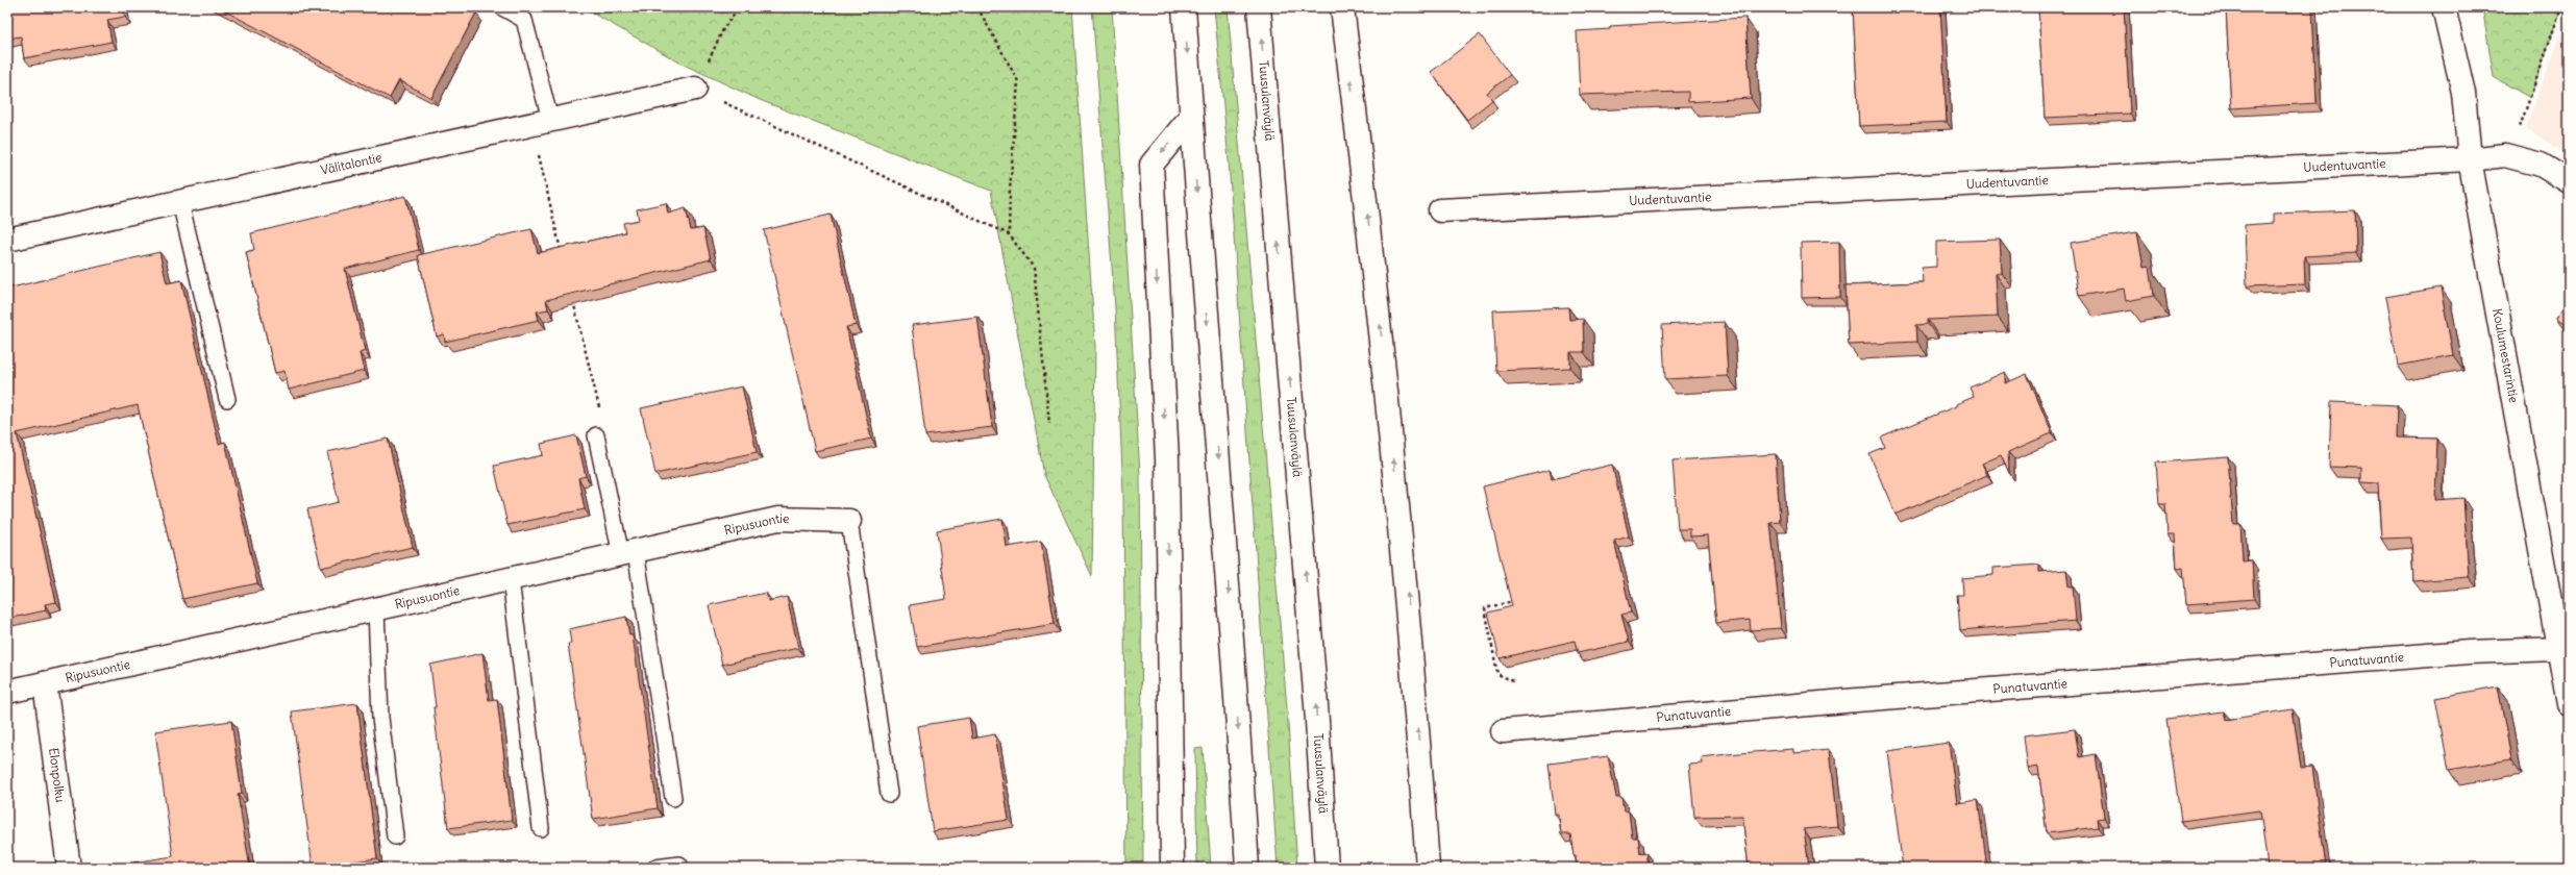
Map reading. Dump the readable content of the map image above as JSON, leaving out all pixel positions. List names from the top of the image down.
{
  "streets": {
    "main road": [
      "Tuusulanväylä",
      "Välitalontie",
      "Uudentuvantie",
      "Koulumestarintie",
      "Ripusuontie",
      "Punatuvantie",
      "Elonpolku"
    ]
  },
  "crossings": [
    ["Uudentuvantie", "Koulumestarintie"],
    ["Koulumestarintie", "Punatuvantie"],
    ["Ripusuontie", "Elonpolku"]
  ]
}
